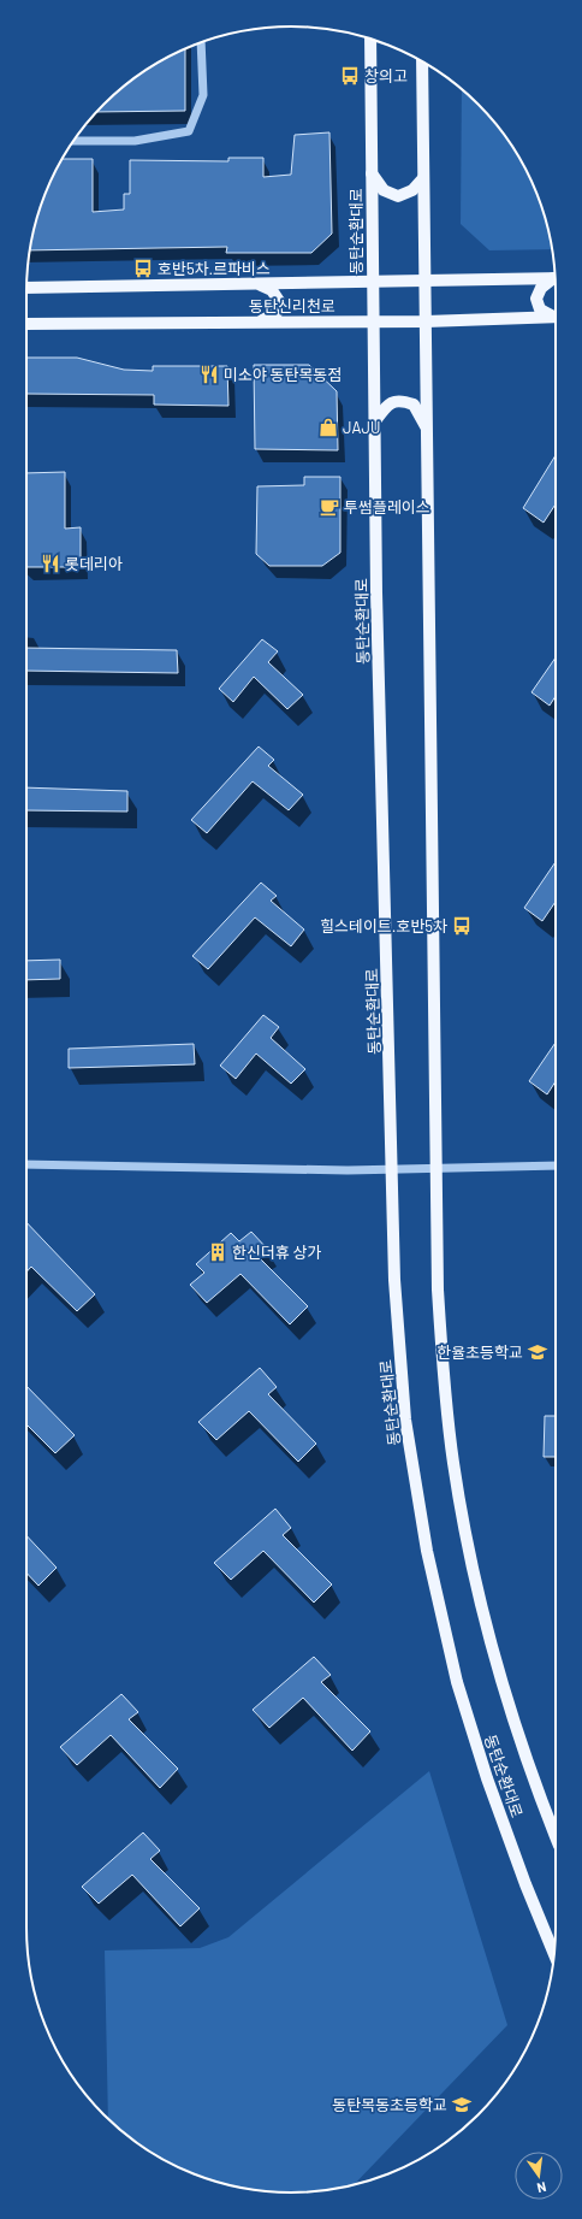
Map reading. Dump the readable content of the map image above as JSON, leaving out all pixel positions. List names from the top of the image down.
{
  "streets": {
    "main road": ["동탄순환대로", "동탄신리천로"]
  },
  "crossings": [
    ["동탄순환대로", "동탄신리천로"]
  ],
  "places": {
    "bus stop": ["창의고", "호반5차.르파비스", "힐스테이트.호반5차"],
    "restaurant": ["미소야 동탄목동점", "롯데리아"],
    "shop": ["JAJU"],
    "cafe": ["투썸플레이스"],
    "building": ["한신더휴 상가"],
    "school or university": ["한율초등학교", "동탄목동초등학교"]
  },
  "north": "bottom"
}
